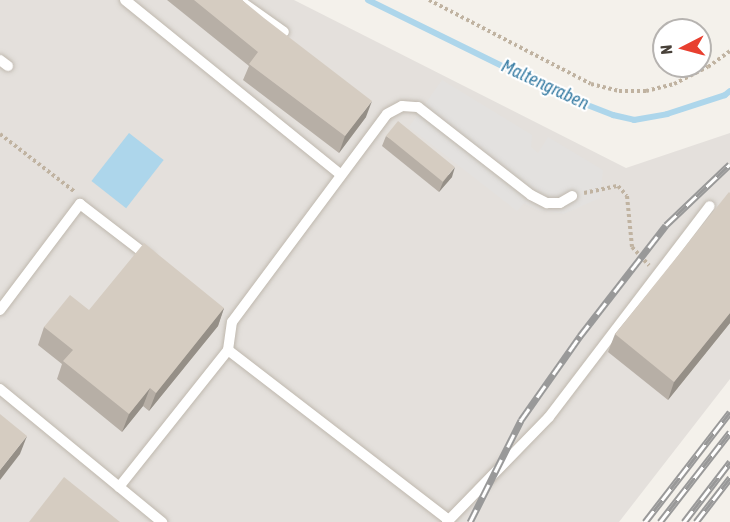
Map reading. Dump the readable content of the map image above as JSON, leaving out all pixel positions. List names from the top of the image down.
{
  "water": ["Maltengraben"],
  "north": "left"
}
